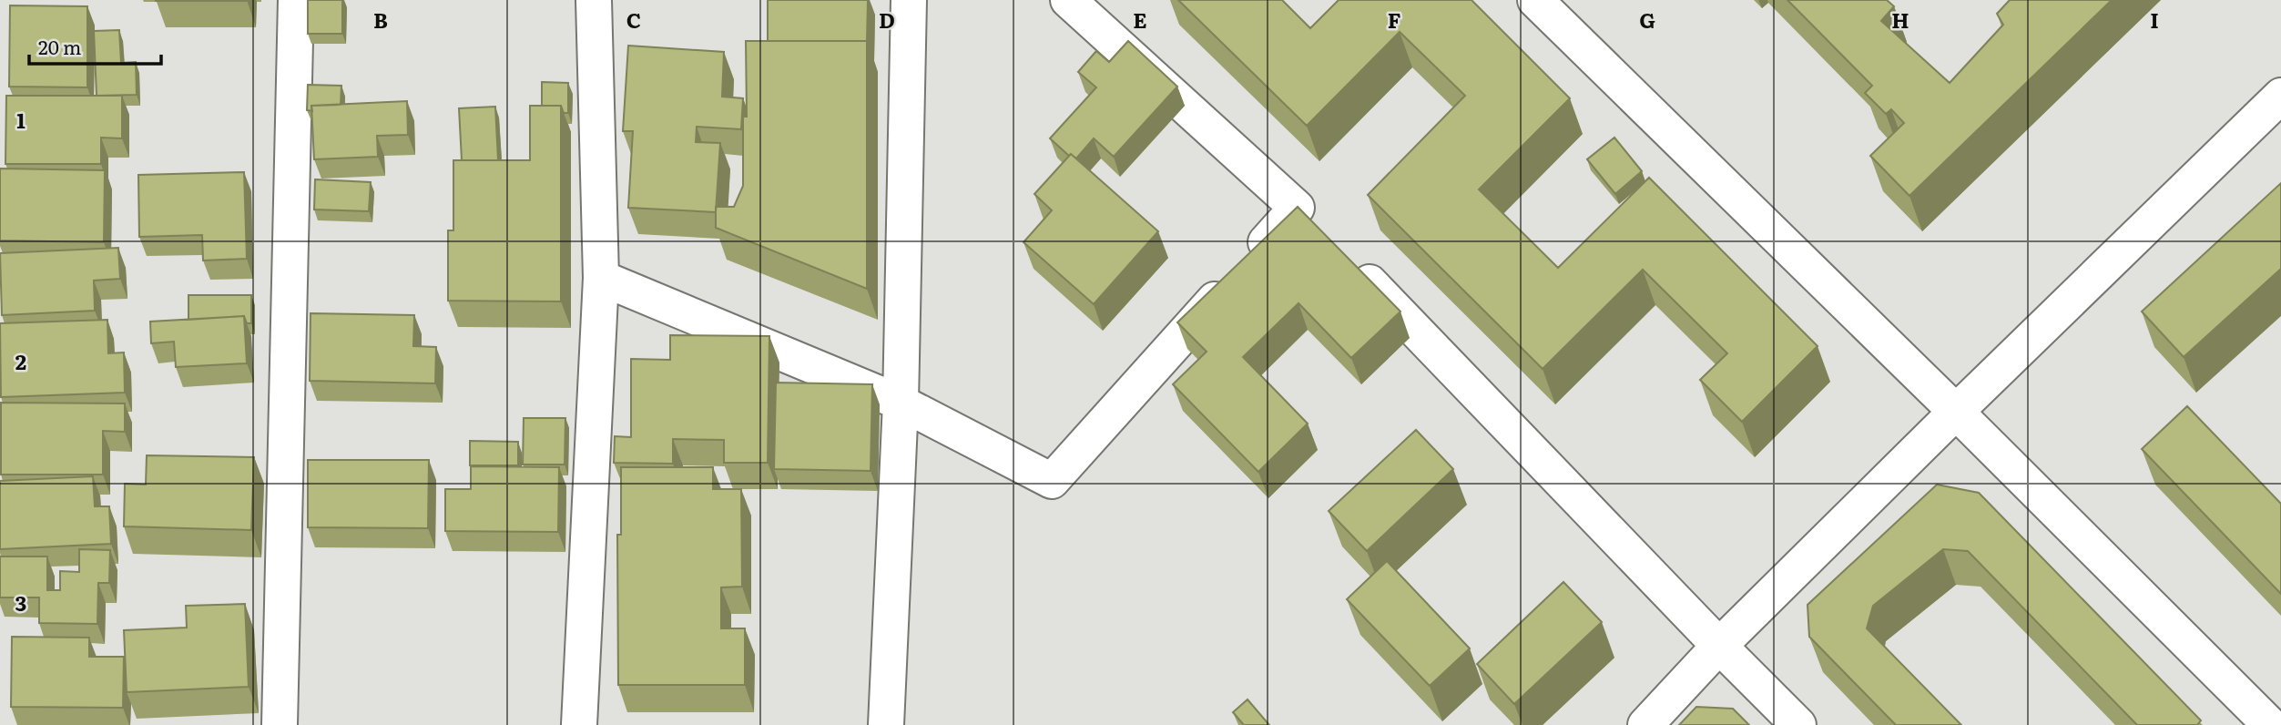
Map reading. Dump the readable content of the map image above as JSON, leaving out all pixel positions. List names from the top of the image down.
{
  "scale_bar": "20 m",
  "grid": {
    "columns": [
      "B",
      "C",
      "D",
      "E",
      "F",
      "G",
      "H",
      "I"
    ],
    "rows": ["1", "2", "3"]
  }
}
